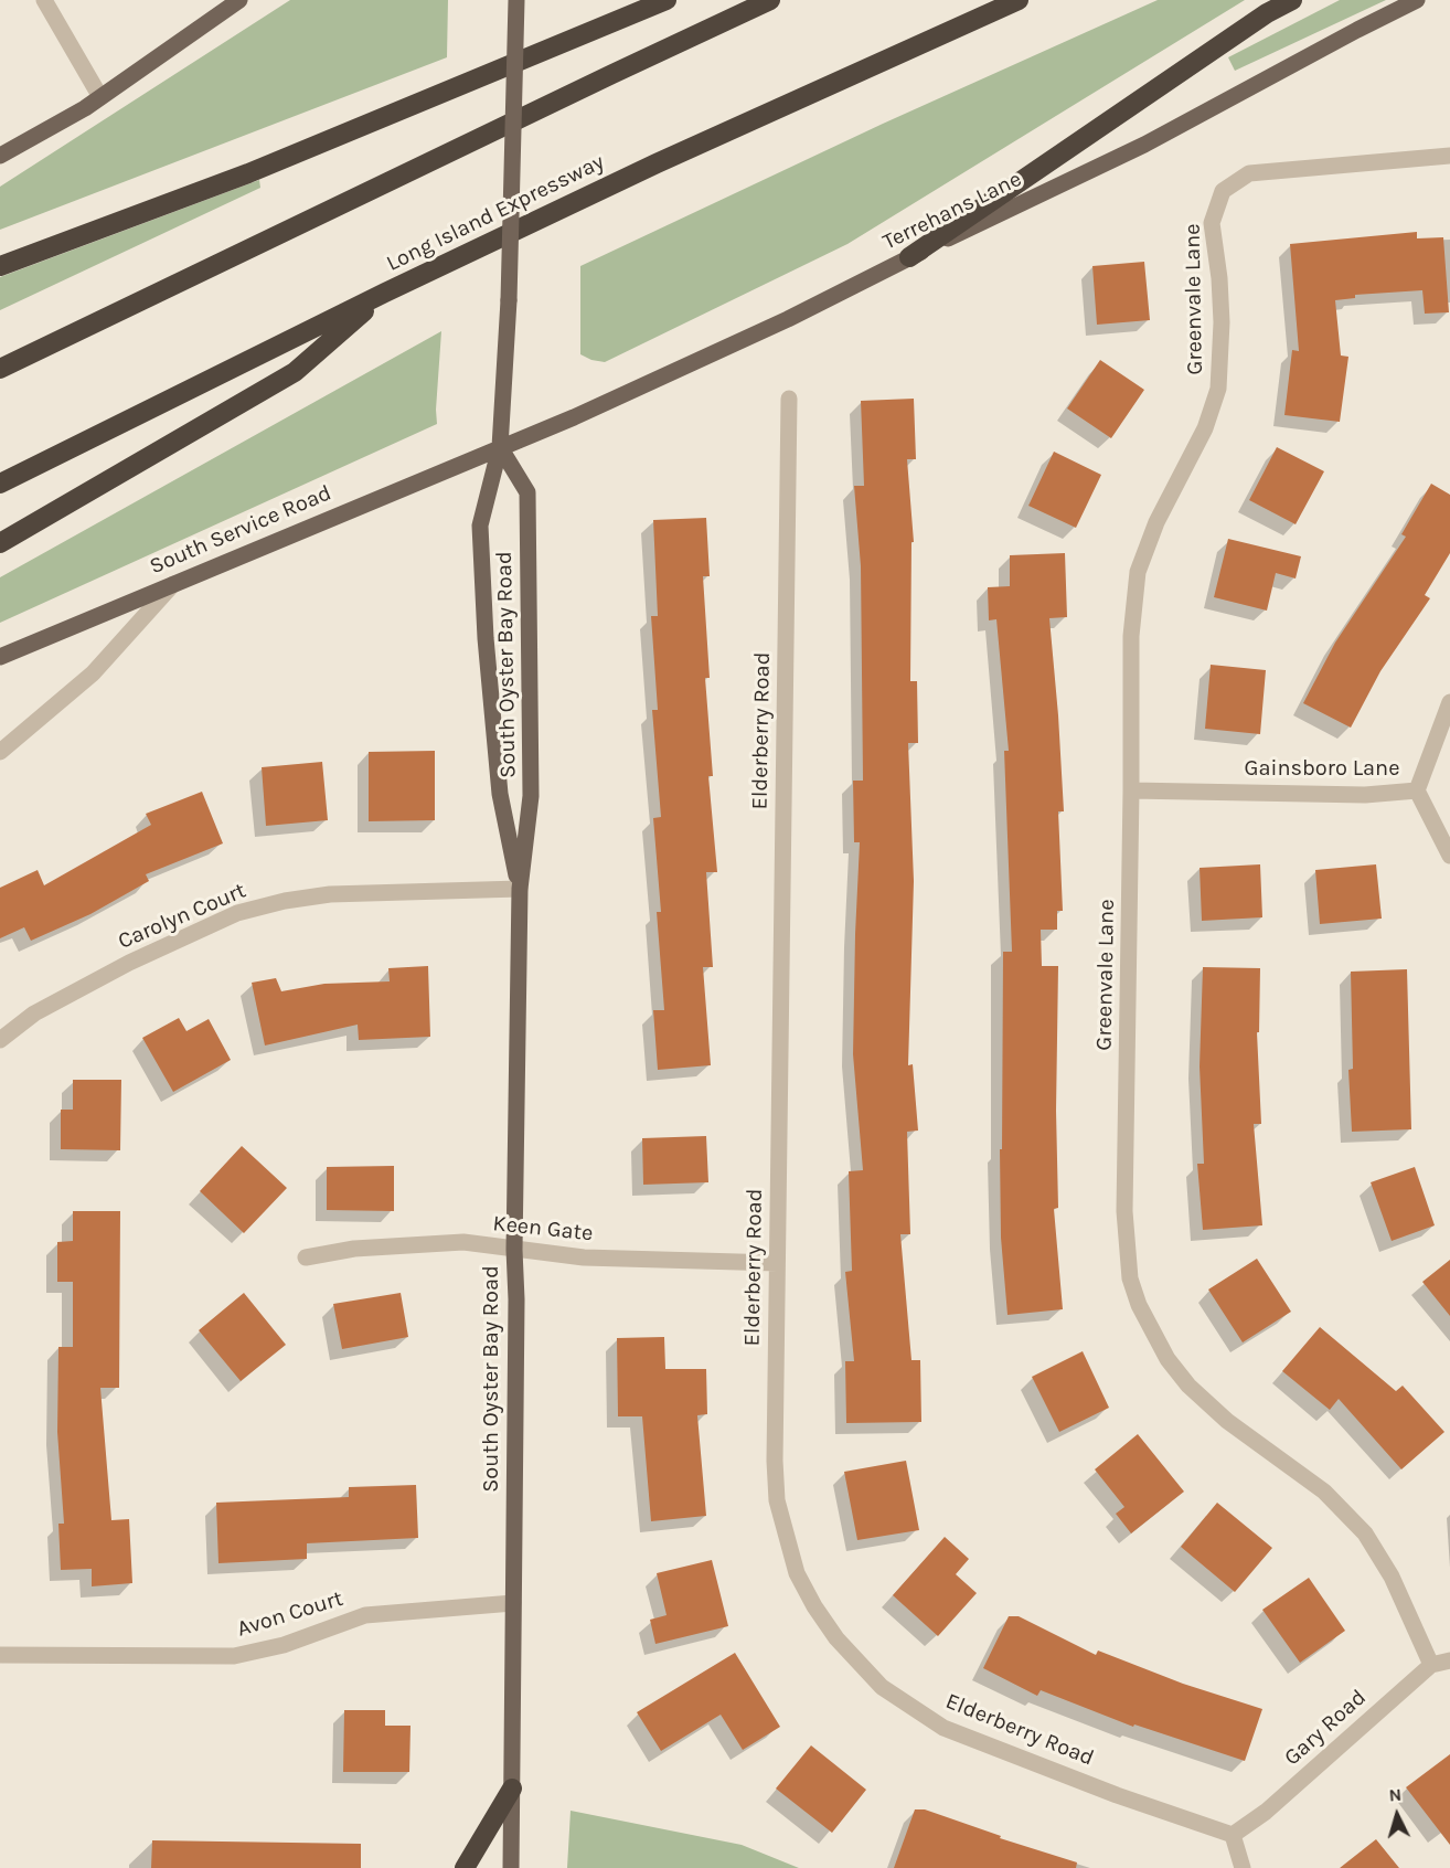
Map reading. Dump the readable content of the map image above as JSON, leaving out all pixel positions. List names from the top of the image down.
{
  "streets": {
    "highway": ["Long Island Expressway"],
    "main road": ["Terrehans Lane", "South Service Road", "South Oyster Bay Road"],
    "street": [
      "Greenvale Lane",
      "Elderberry Road",
      "Gainsboro Lane",
      "Carolyn Court",
      "Keen Gate",
      "Avon Court",
      "Gary Road"
    ]
  },
  "crossings": [
    ["Terrehans Lane", "South Service Road"],
    ["Terrehans Lane", "South Oyster Bay Road"],
    ["Greenvale Lane", "Gainsboro Lane"],
    ["Greenvale Lane", "Gary Road"],
    ["South Service Road", "South Oyster Bay Road"],
    ["South Oyster Bay Road", "Carolyn Court"],
    ["South Oyster Bay Road", "Keen Gate"],
    ["South Oyster Bay Road", "Avon Court"],
    ["Elderberry Road", "Keen Gate"],
    ["Elderberry Road", "Gary Road"]
  ],
  "north": "top"
}
